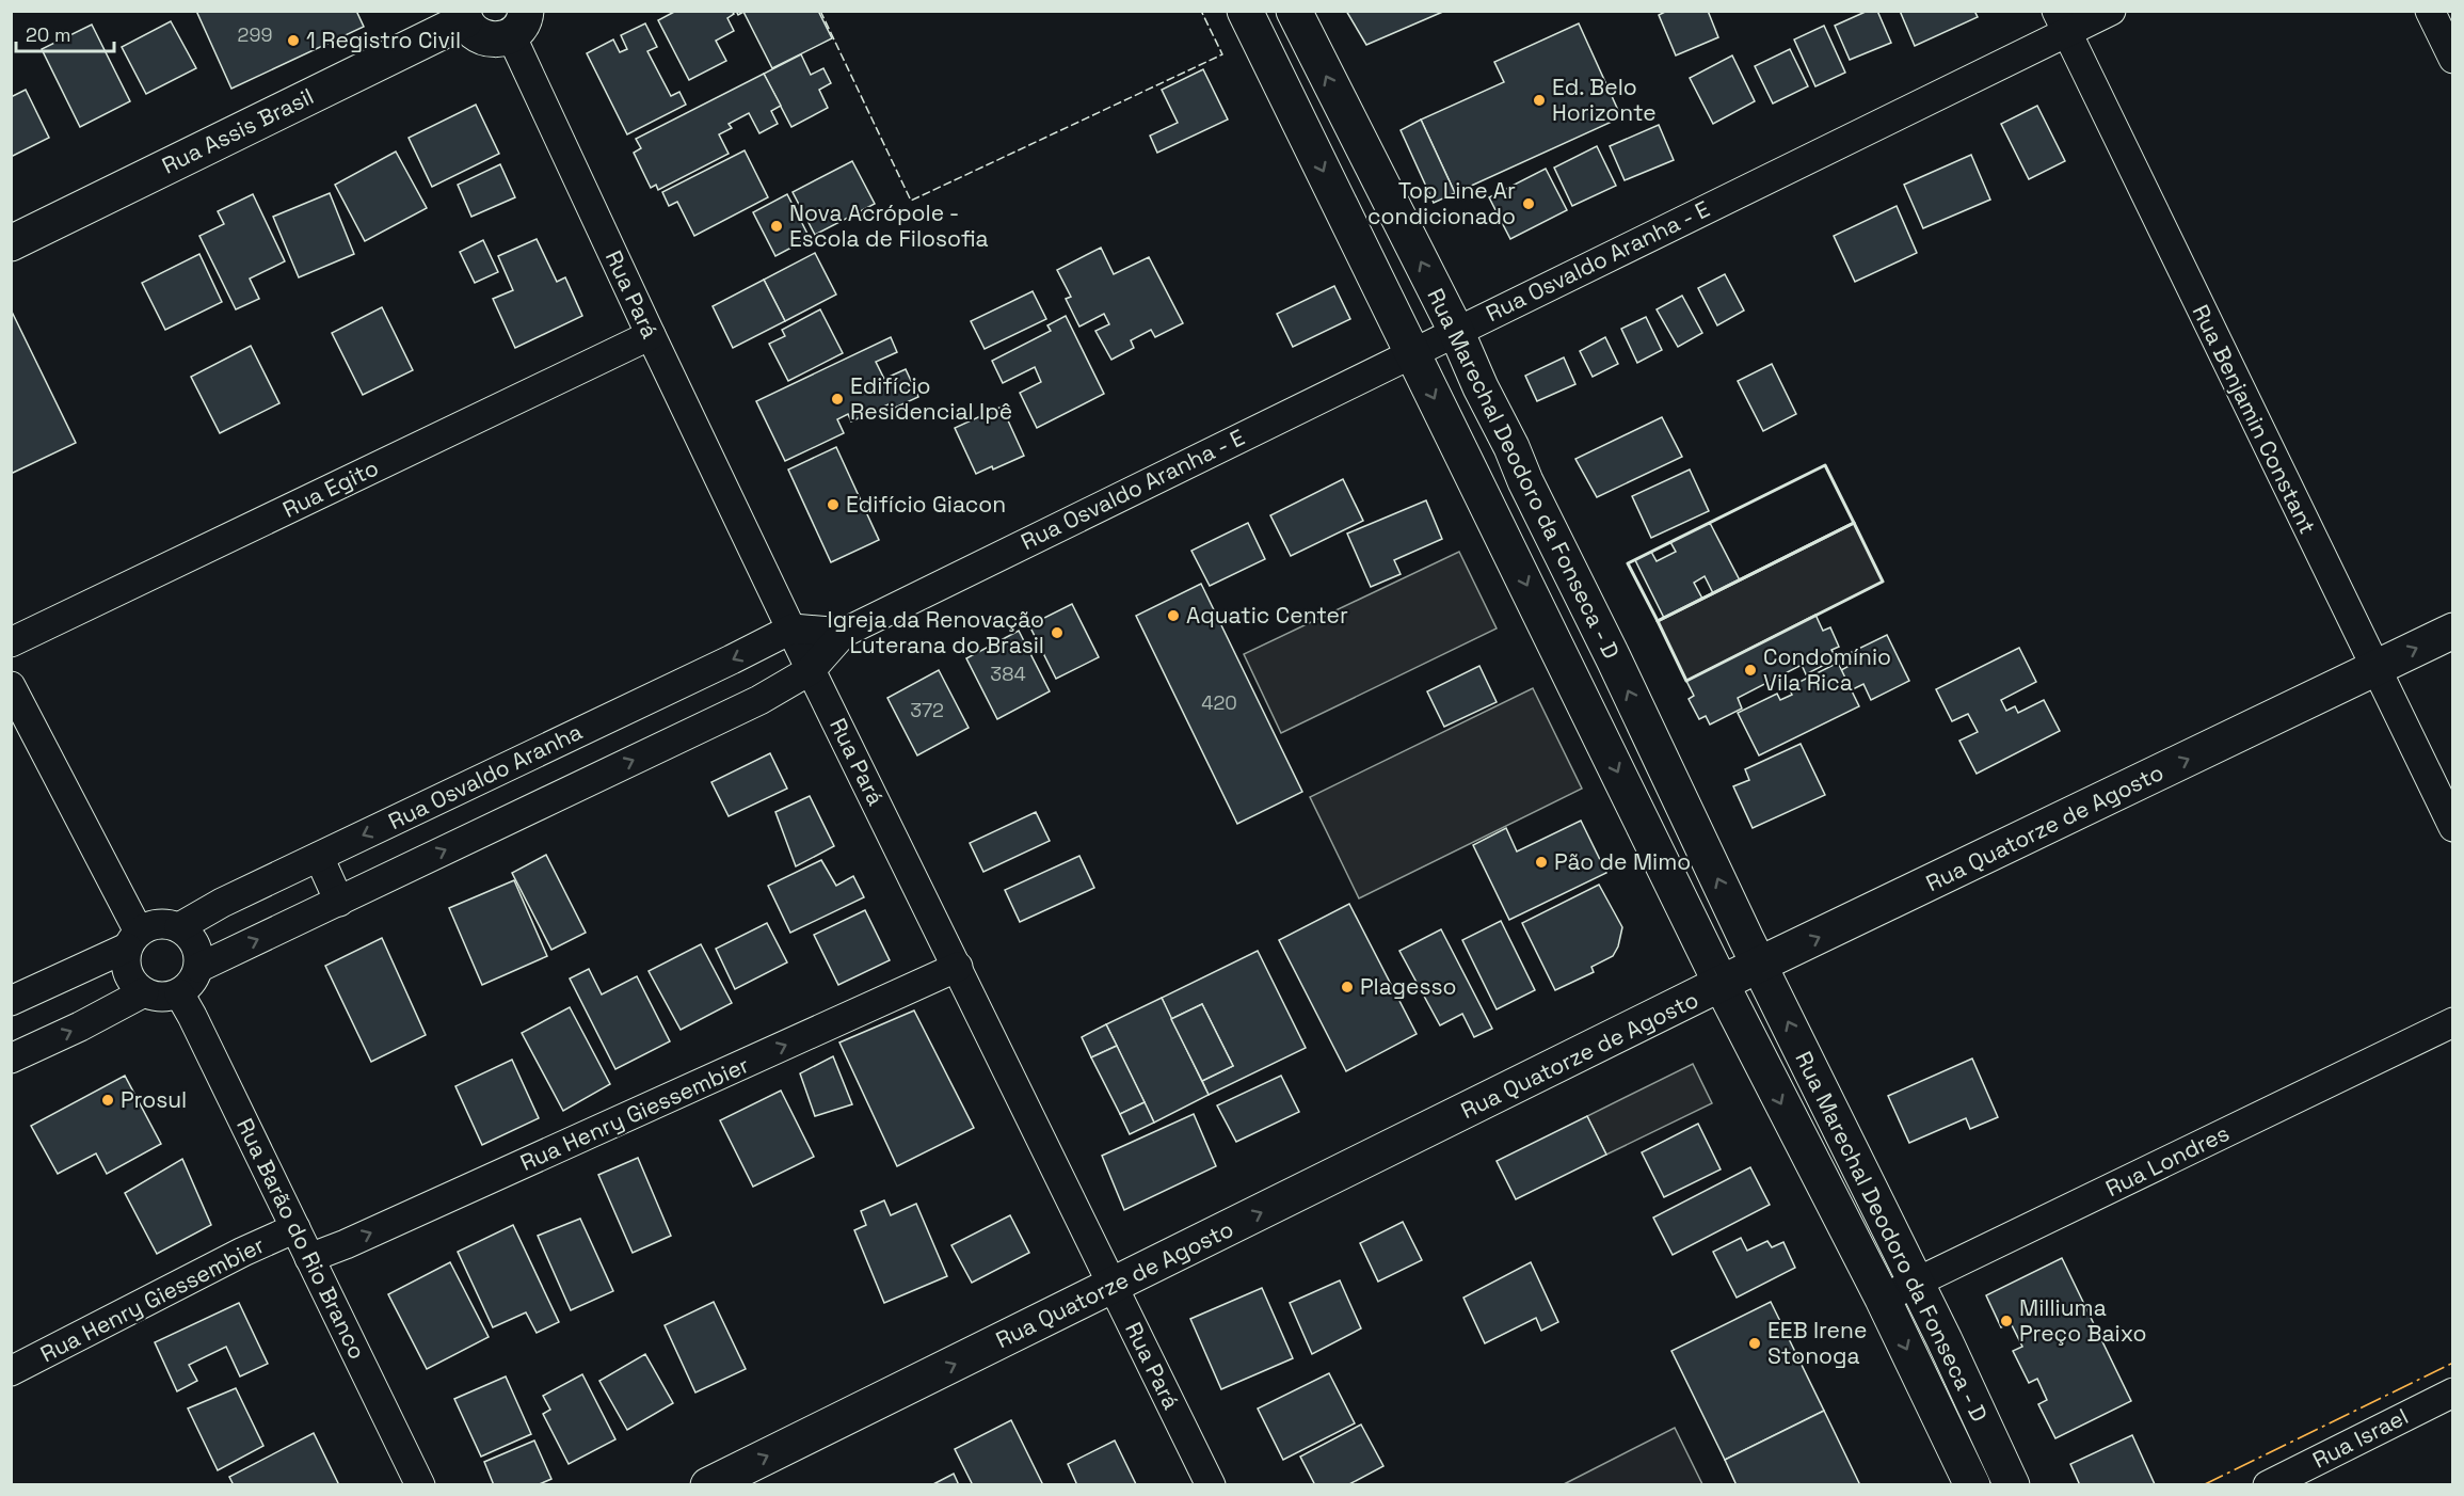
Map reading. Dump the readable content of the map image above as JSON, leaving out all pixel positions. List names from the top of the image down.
{
  "streets": {
    "street": [
      "Rua Assis Brasil",
      "Rua Osvaldo Aranha - E",
      "Rua Pará",
      "Rua Benjamin Constant",
      "Rua Marechal Deodoro da Fonseca - D",
      "Rua Egito",
      "Rua Osvaldo Aranha",
      "Rua Quatorze de Agosto",
      "Rua Henry Giessembier",
      "Rua Londres",
      "Rua Barão do Rio Branco",
      "Rua Israel"
    ]
  },
  "crossings": [
    ["Rua Osvaldo Aranha - E", "Rua Pará"],
    ["Rua Osvaldo Aranha - E", "Rua Benjamin Constant"],
    ["Rua Osvaldo Aranha - E", "Rua Marechal Deodoro da Fonseca - D"],
    ["Rua Pará", "Rua Egito"],
    ["Rua Pará", "Rua Osvaldo Aranha"],
    ["Rua Pará", "Rua Quatorze de Agosto"],
    ["Rua Pará", "Rua Henry Giessembier"],
    ["Rua Benjamin Constant", "Rua Quatorze de Agosto"],
    ["Rua Marechal Deodoro da Fonseca - D", "Rua Quatorze de Agosto"],
    ["Rua Marechal Deodoro da Fonseca - D", "Rua Londres"],
    ["Rua Osvaldo Aranha", "Rua Barão do Rio Branco"],
    ["Rua Henry Giessembier", "Rua Barão do Rio Branco"]
  ],
  "one_way": ["Rua Quatorze de Agosto", "Rua Henry Giessembier"],
  "places": [
    "1 Registro Civil",
    "Ed. Belo Horizonte",
    "Top Line Ar condicionado",
    "Nova Acrópole - Escola de Filosofia",
    "Edifício Residencial Ipê",
    "Edifício Giacon",
    "Aquatic Center",
    "Igreja da Renovação Luterana do Brasil",
    "Condomínio Vila Rica",
    "Pão de Mimo",
    "Plagesso",
    "Prosul",
    "Milliuma Preço Baixo",
    "EEB Irene Stonoga"
  ],
  "house_numbers": [
    "299",
    "384",
    "420",
    "372"
  ],
  "scale_bar": "20 m"
}
